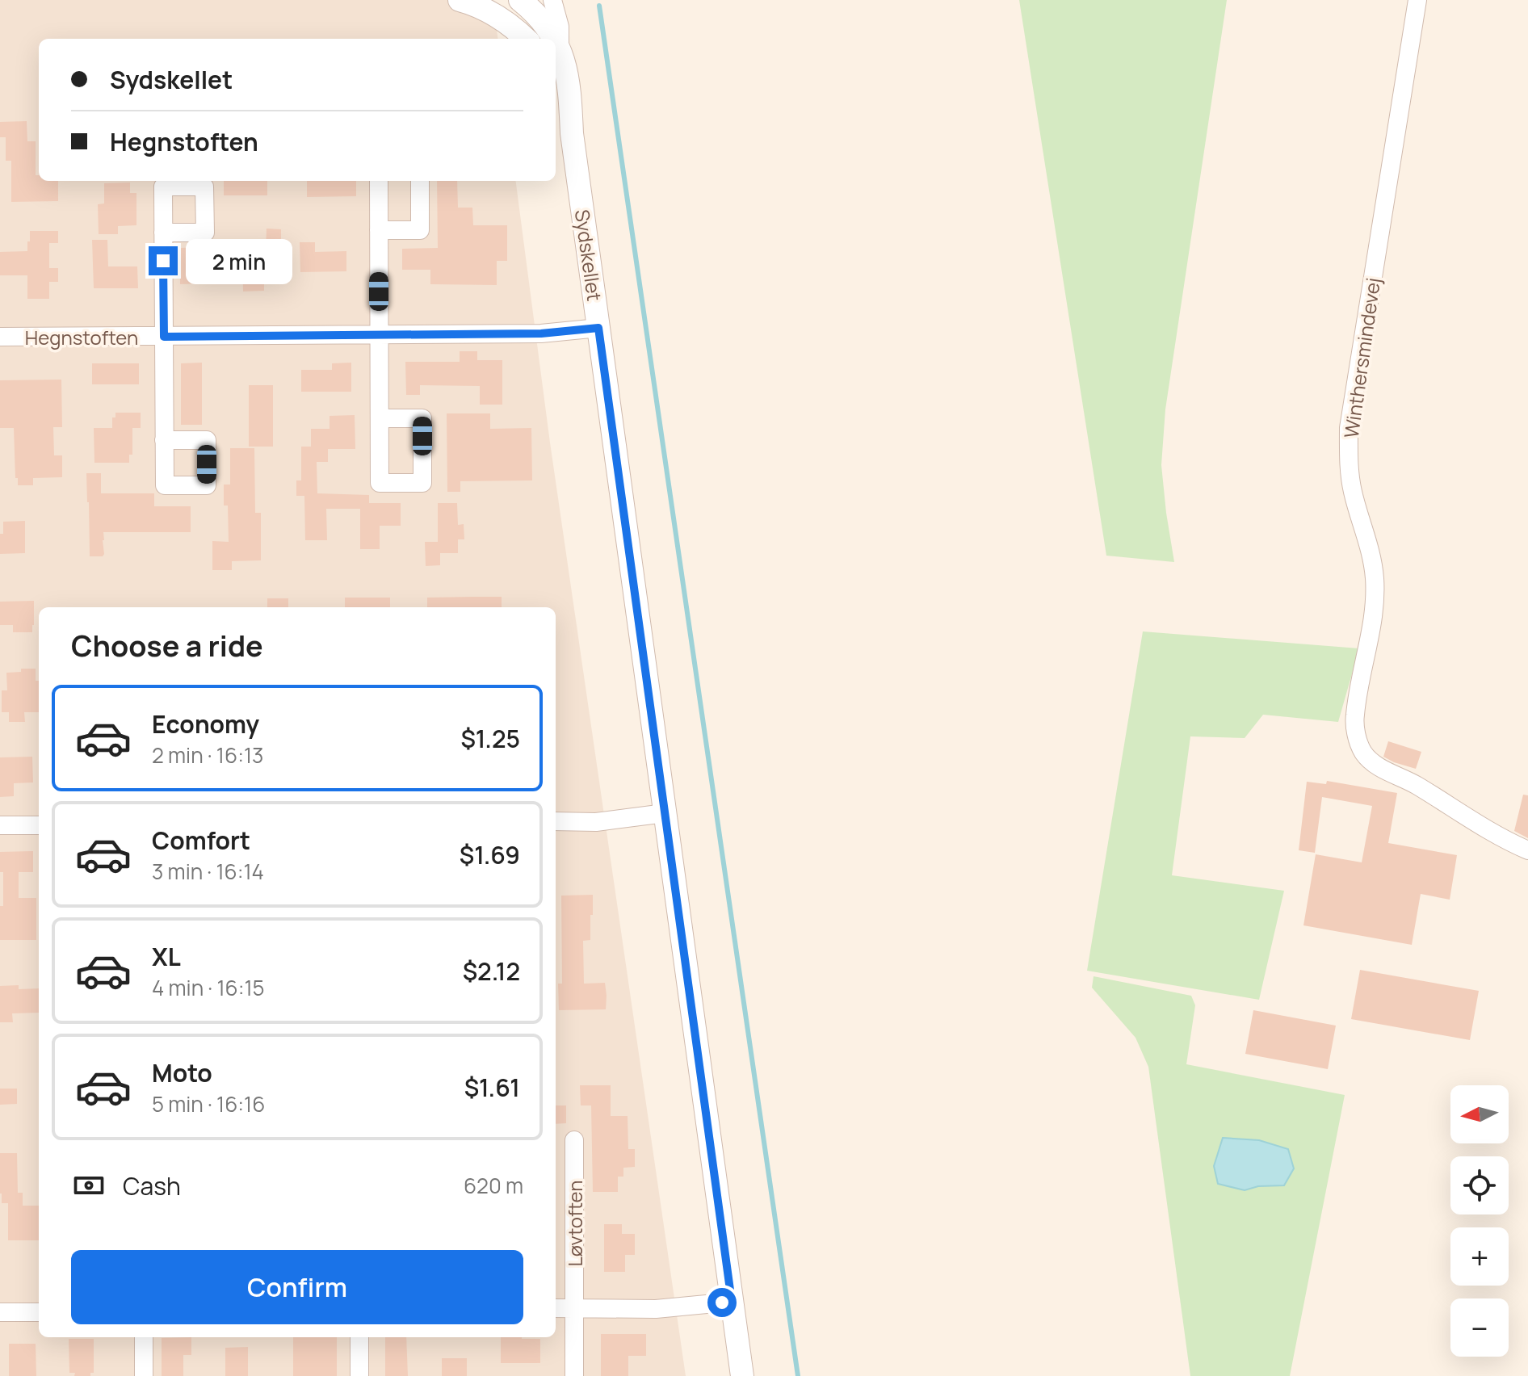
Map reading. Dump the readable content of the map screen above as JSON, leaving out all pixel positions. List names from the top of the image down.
{
  "streets": {
    "street": [
      "Sydskellet",
      "Hegnstoften",
      "Winthersmindevej",
      "Løvtoften"
    ]
  },
  "crossings": [
    ["Sydskellet", "Hegnstoften"]
  ],
  "north": "left",
  "page": {
    "banner": ["Sydskellet", "Hegnstoften"],
    "bubble": "2 min",
    "heading": "Choose a ride",
    "list": [
      {
        "name": "Economy",
        "note": "2 min · 16:13",
        "value": "$1.25"
      },
      {
        "name": "Comfort",
        "note": "3 min · 16:14",
        "value": "$1.69"
      },
      {
        "name": "XL",
        "note": "4 min · 16:15",
        "value": "$2.12"
      },
      {
        "name": "Moto",
        "note": "5 min · 16:16",
        "value": "$1.61"
      }
    ],
    "map_buttons": ["+", "−"],
    "pay": ["Cash", "620 m"],
    "buttons": "Confirm"
  }
}
